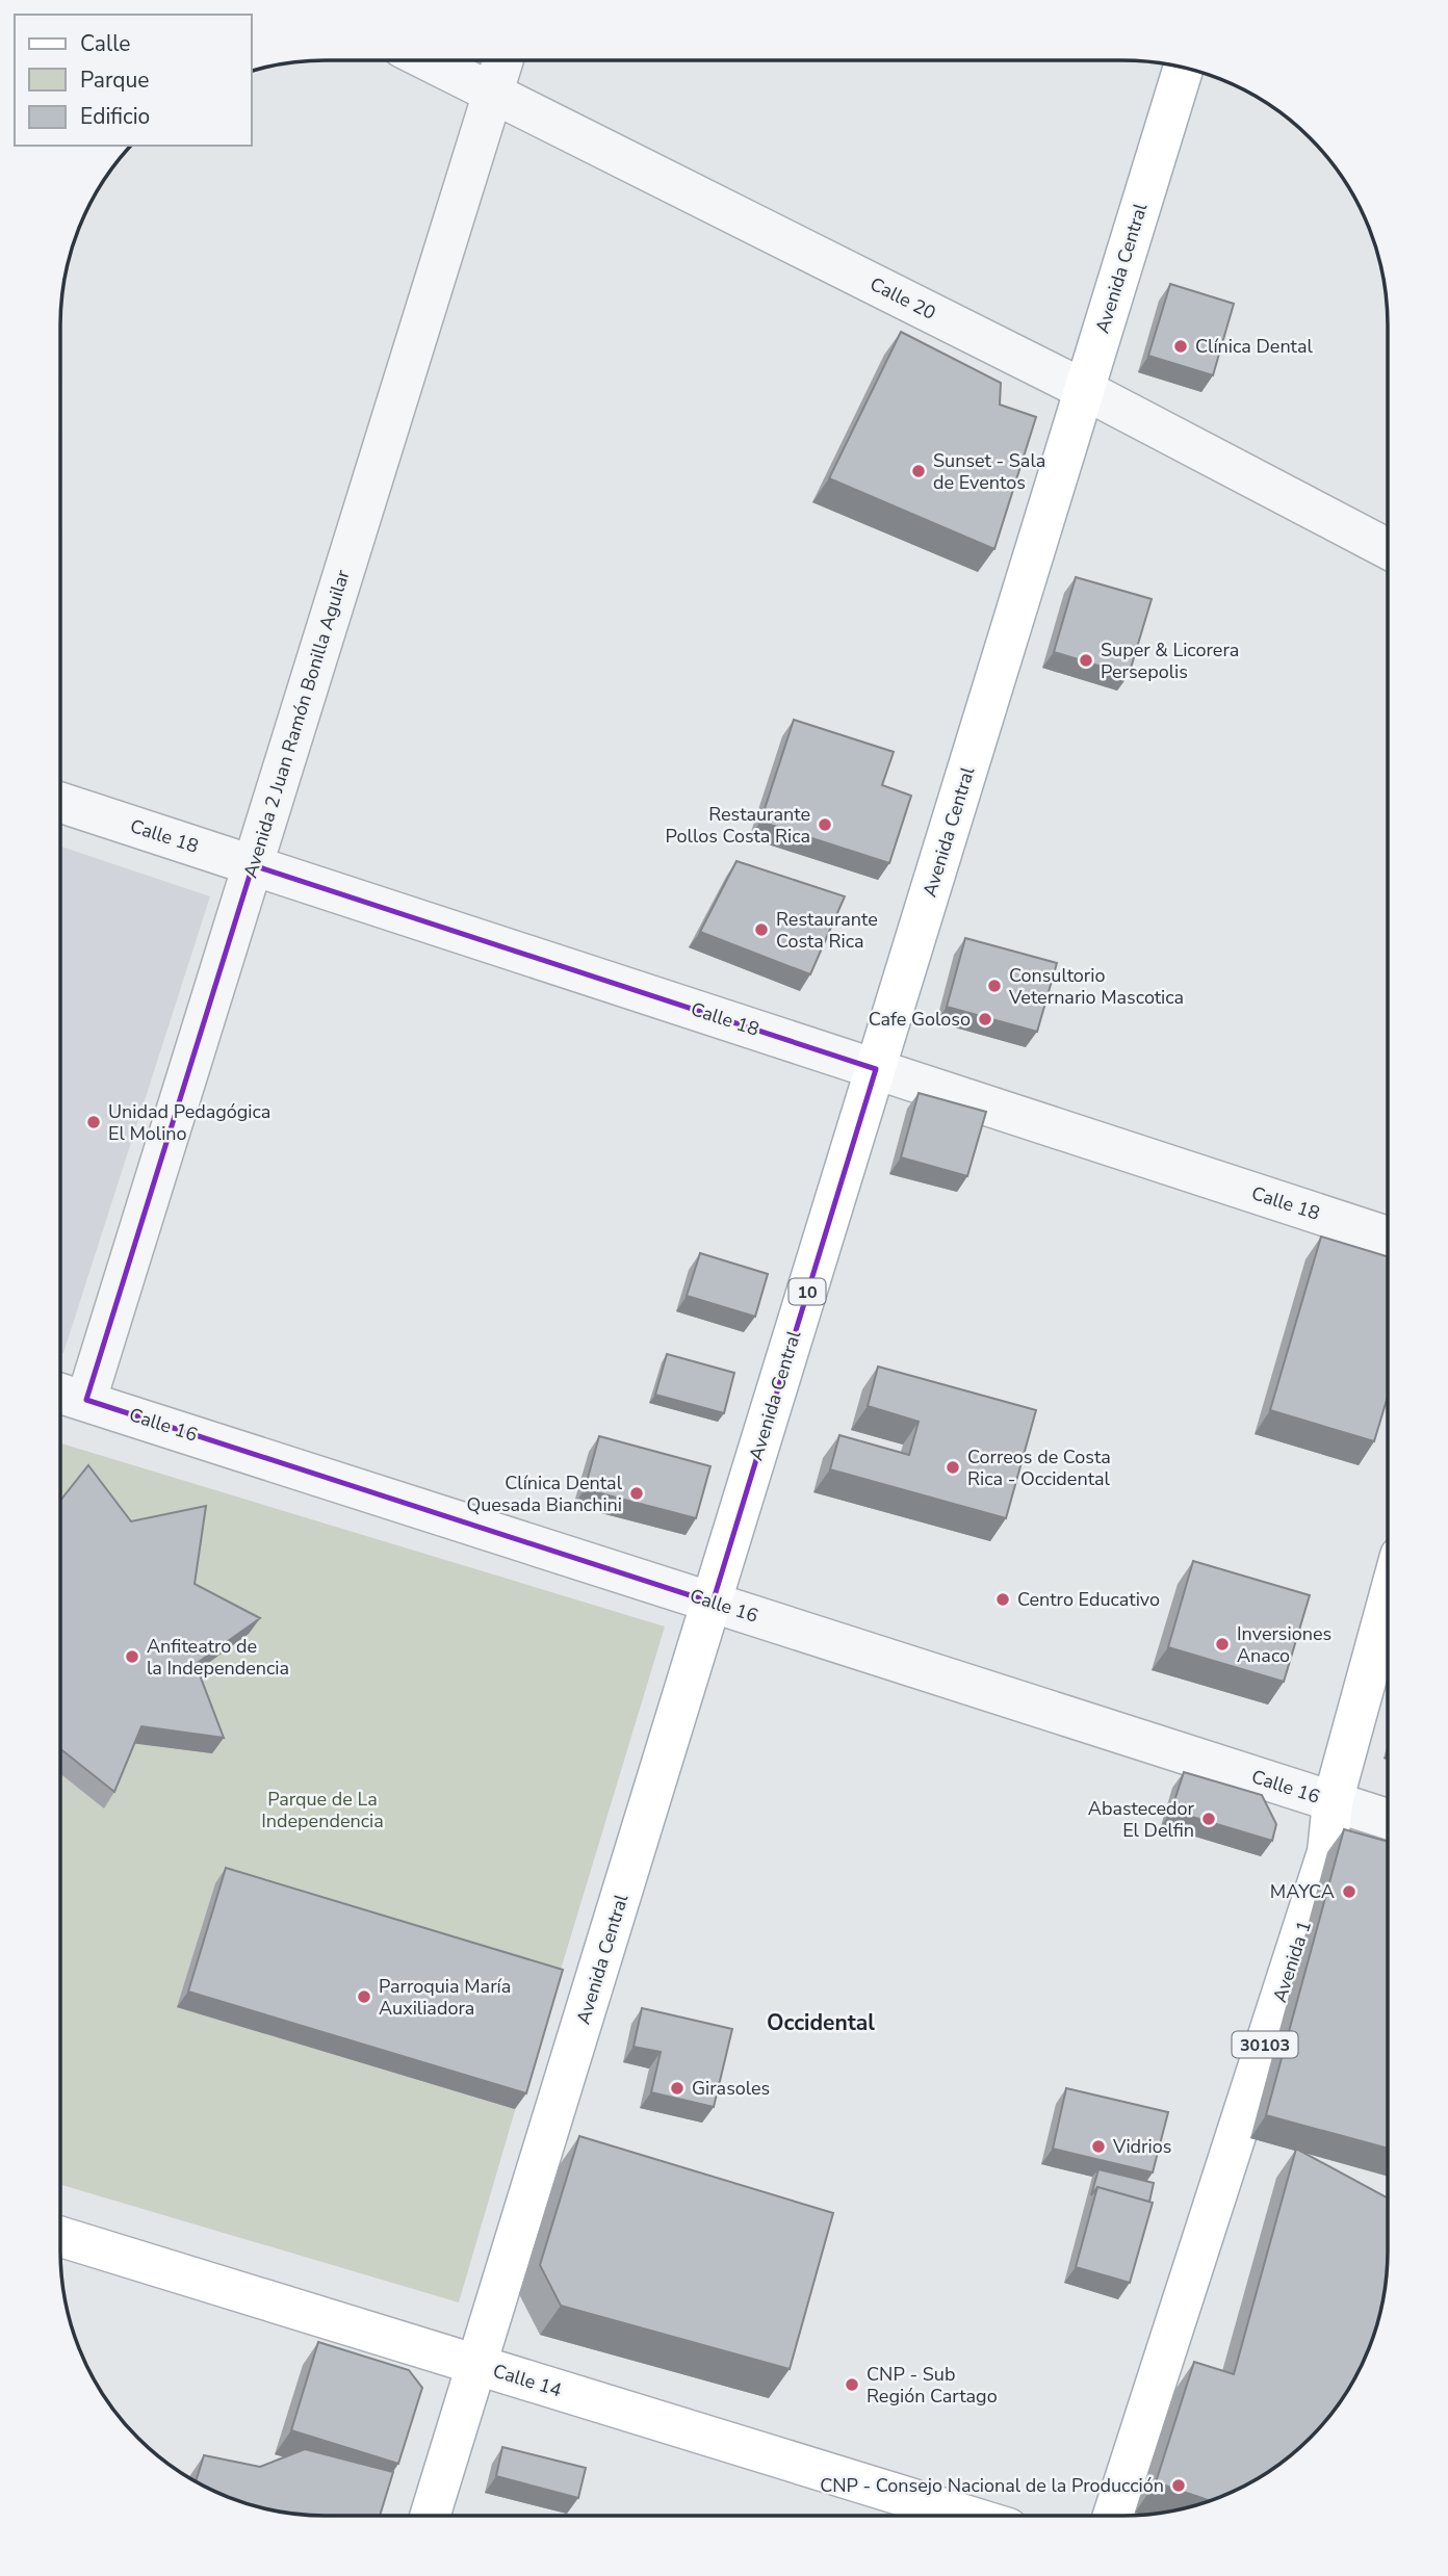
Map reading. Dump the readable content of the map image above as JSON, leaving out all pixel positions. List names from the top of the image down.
{
  "streets": {
    "main road": [
      "Avenida Central",
      "10",
      "Avenida 1",
      "30103",
      "Calle 14"
    ],
    "street": [
      "Calle 20",
      "Avenida 2 Juan Ramón Bonilla Aguilar",
      "Calle 18",
      "Calle 16"
    ]
  },
  "crossings": [
    ["Avenida Central", "Calle 20"],
    ["Avenida Central", "Calle 18"],
    ["Avenida Central", "Calle 16"],
    ["Avenida Central", "Calle 14"],
    ["Calle 20", "Avenida 2 Juan Ramón Bonilla Aguilar"],
    ["Avenida 2 Juan Ramón Bonilla Aguilar", "Calle 18"],
    ["Avenida 2 Juan Ramón Bonilla Aguilar", "Calle 16"],
    ["Calle 16", "Avenida 1"]
  ],
  "districts": ["Occidental"],
  "parks": ["Parque de La Independencia"],
  "places": [
    "Clínica Dental",
    "Sunset - Sala de Eventos",
    "Super & Licorera Persepolis",
    "Restaurante Pollos Costa Rica",
    "Restaurante Costa Rica",
    "Consultorio Veternario Mascotica",
    "Cafe Goloso",
    "Unidad Pedagógica El Molino",
    "Correos de Costa Rica - Occidental",
    "Clínica Dental Quesada Bianchini",
    "Centro Educativo",
    "Inversiones Anaco",
    "Anfiteatro de la Independencia",
    "Abastecedor El Delfin",
    "MAYCA",
    "Parroquia María Auxiliadora",
    "Girasoles",
    "Vidrios",
    "CNP - Sub Región Cartago",
    "CNP - Consejo Nacional de la Producción"
  ],
  "legend": ["Calle", "Parque", "Edificio"]
}
